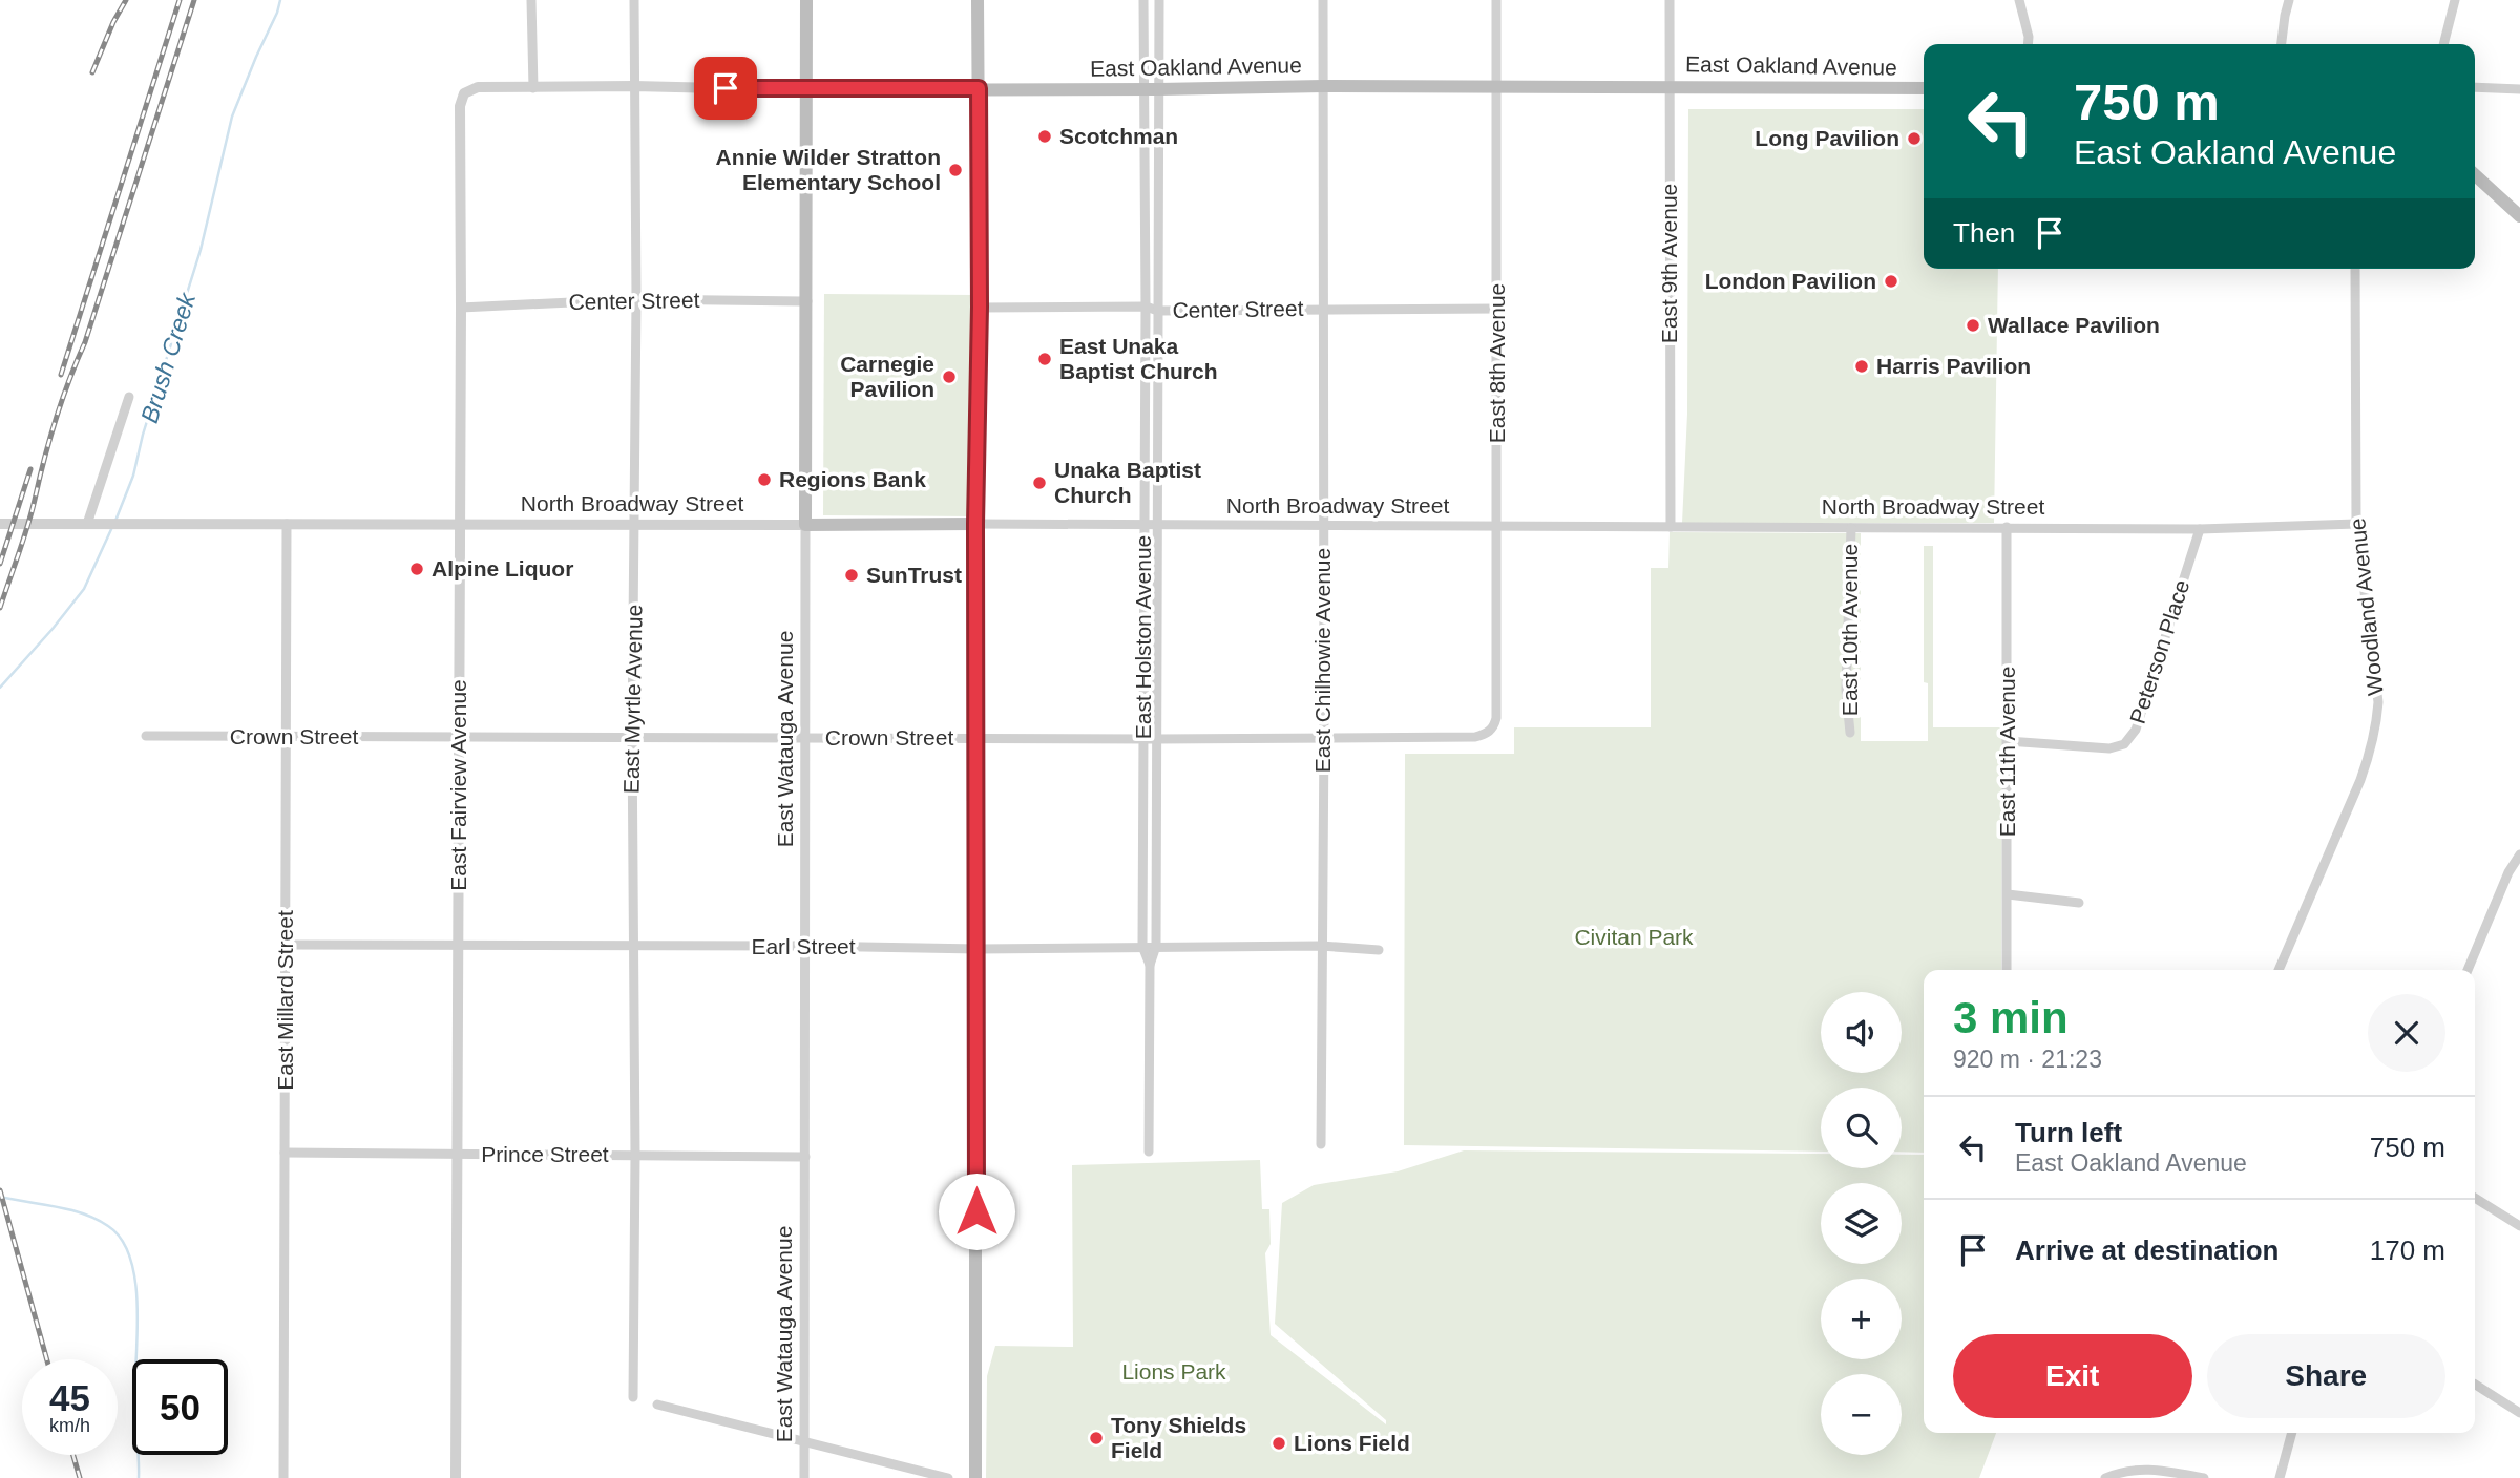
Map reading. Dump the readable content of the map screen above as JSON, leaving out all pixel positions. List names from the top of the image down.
{
  "streets": {
    "main road": ["East Oakland Avenue", "North Broadway Street", "East Watauga Avenue"],
    "street": [
      "East 9th Avenue",
      "Center Street",
      "East 8th Avenue",
      "Woodland Avenue",
      "East 10th Avenue",
      "East Holston Avenue",
      "Peterson Place",
      "East Chilhowie Avenue",
      "East Myrtle Avenue",
      "Crown Street",
      "East 11th Avenue",
      "East Fairview Avenue",
      "Earl Street",
      "East Millard Street",
      "Prince Street"
    ]
  },
  "crossings": [
    ["East Oakland Avenue", "East 9th Avenue"],
    ["East Oakland Avenue", "East 8th Avenue"],
    ["East Oakland Avenue", "East Holston Avenue"],
    ["East Oakland Avenue", "East Chilhowie Avenue"],
    ["East Oakland Avenue", "East Myrtle Avenue"],
    ["East Oakland Avenue", "East Watauga Avenue"],
    ["East Oakland Avenue", "East Fairview Avenue"],
    ["East 9th Avenue", "North Broadway Street"],
    ["Center Street", "East 8th Avenue"],
    ["Center Street", "East Holston Avenue"],
    ["Center Street", "East Chilhowie Avenue"],
    ["Center Street", "East Myrtle Avenue"],
    ["Center Street", "East Watauga Avenue"],
    ["Center Street", "East Fairview Avenue"],
    ["East 8th Avenue", "North Broadway Street"],
    ["East 8th Avenue", "Crown Street"],
    ["North Broadway Street", "Woodland Avenue"],
    ["North Broadway Street", "East 10th Avenue"],
    ["North Broadway Street", "East Holston Avenue"],
    ["North Broadway Street", "Peterson Place"],
    ["North Broadway Street", "East Chilhowie Avenue"],
    ["North Broadway Street", "East Myrtle Avenue"],
    ["North Broadway Street", "East Watauga Avenue"],
    ["North Broadway Street", "East 11th Avenue"],
    ["North Broadway Street", "East Fairview Avenue"],
    ["North Broadway Street", "East Millard Street"],
    ["East Holston Avenue", "Crown Street"],
    ["East Holston Avenue", "Earl Street"],
    ["Peterson Place", "East 11th Avenue"],
    ["East Chilhowie Avenue", "Crown Street"],
    ["East Chilhowie Avenue", "Earl Street"],
    ["East Myrtle Avenue", "Crown Street"],
    ["East Myrtle Avenue", "Earl Street"],
    ["East Myrtle Avenue", "Prince Street"],
    ["Crown Street", "East Watauga Avenue"],
    ["Crown Street", "East Fairview Avenue"],
    ["Crown Street", "East Millard Street"],
    ["East Watauga Avenue", "Earl Street"],
    ["East Watauga Avenue", "Prince Street"],
    ["East Fairview Avenue", "Earl Street"],
    ["East Fairview Avenue", "Prince Street"],
    ["Earl Street", "East Millard Street"],
    ["East Millard Street", "Prince Street"]
  ],
  "water": ["Brush Creek"],
  "parks": ["Civitan Park", "Lions Park"],
  "places": [
    "Scotchman",
    "Long Pavilion",
    "Annie Wilder Stratton Elementary School",
    "London Pavilion",
    "Wallace Pavilion",
    "East Unaka Baptist Church",
    "Harris Pavilion",
    "Carnegie Pavilion",
    "Regions Bank",
    "Unaka Baptist Church",
    "Alpine Liquor",
    "SunTrust",
    "Tony Shields Field",
    "Lions Field"
  ],
  "page": {
    "turn": ["750 m", "East Oakland Avenue"],
    "then": "Then",
    "heading": ["3 min", "920 m · 21:23"],
    "map_buttons": ["+", "−"],
    "list": [
      {
        "name": "Turn left",
        "note": "East Oakland Avenue",
        "value": "750 m"
      },
      {
        "name": "Arrive at destination",
        "value": "170 m"
      }
    ],
    "buttons": ["Exit", "Share"],
    "speed": "45 km/h",
    "limit": "50"
  }
}
